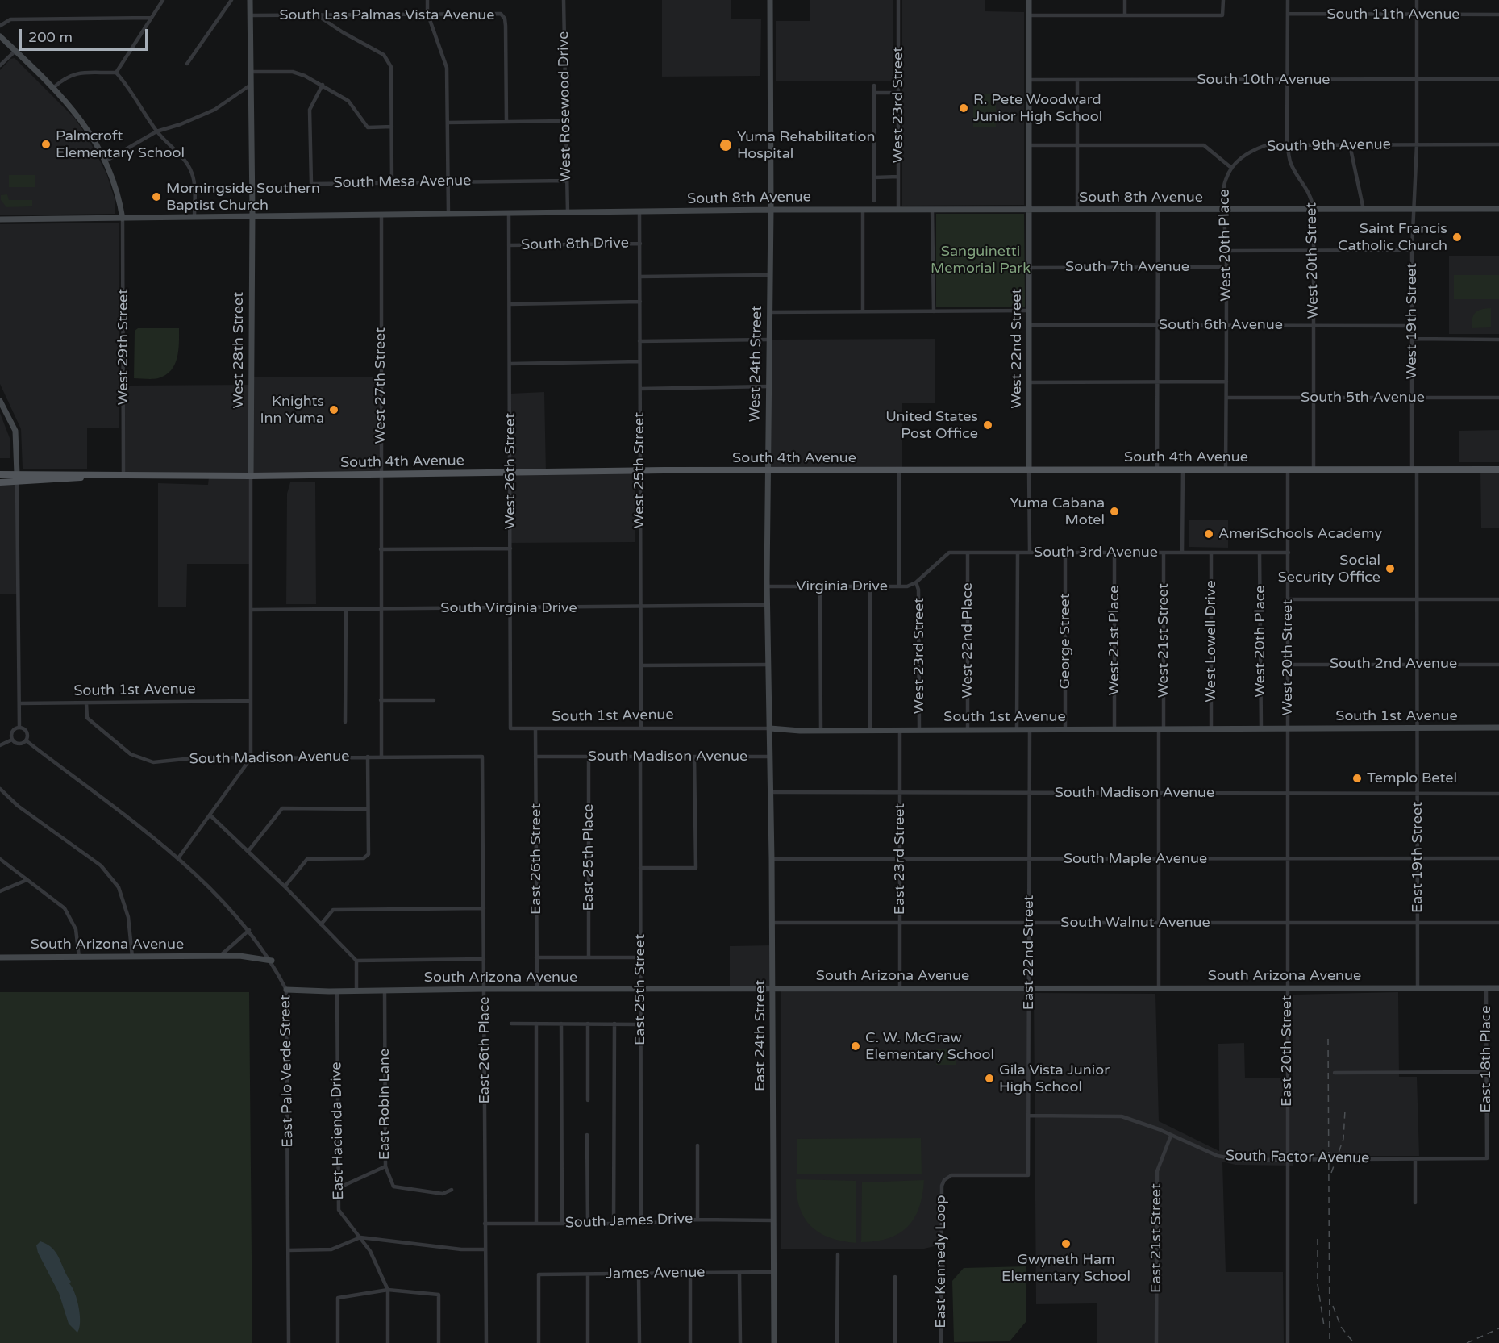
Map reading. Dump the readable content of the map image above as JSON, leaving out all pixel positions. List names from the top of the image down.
{
  "streets": {
    "main road": ["South 4th Avenue"],
    "street": [
      "South 11th Avenue",
      "South Las Palmas Vista Avenue",
      "South 10th Avenue",
      "West 23rd Street",
      "West Rosewood Drive",
      "South 9th Avenue",
      "South Mesa Avenue",
      "South 8th Avenue",
      "South 8th Drive",
      "West 20th Place",
      "West 20th Street",
      "South 7th Avenue",
      "West 19th Street",
      "South 6th Avenue",
      "West 29th Street",
      "West 22nd Street",
      "West 28th Street",
      "West 24th Street",
      "West 27th Street",
      "South 5th Avenue",
      "West 25th Street",
      "West 26th Street",
      "South 3rd Avenue",
      "Virginia Drive",
      "South Virginia Drive",
      "West 22nd Place",
      "West 21st Place",
      "West 21st Street",
      "George Street",
      "West Lowell Drive",
      "South 2nd Avenue",
      "South 1st Avenue",
      "South Madison Avenue",
      "East 25th Place",
      "East 19th Street",
      "East 26th Street",
      "East 23rd Street",
      "South Maple Avenue",
      "South Walnut Avenue",
      "South Arizona Avenue",
      "East 22nd Street",
      "East 25th Street",
      "East 24th Street",
      "East 26th Place",
      "East 20th Street",
      "East 18th Place",
      "East Palo Verde Street",
      "East Robin Lane",
      "East Hacienda Drive",
      "South Factor Avenue",
      "South James Drive",
      "East 21st Street",
      "East Kennedy Loop",
      "James Avenue"
    ]
  },
  "crossings": [
    ["South 11th Avenue", "West 20th Street"],
    ["South 11th Avenue", "West 19th Street"],
    ["South Las Palmas Vista Avenue", "West 28th Street"],
    ["South 10th Avenue", "West 20th Street"],
    ["South 10th Avenue", "West 19th Street"],
    ["South 10th Avenue", "West 22nd Street"],
    ["West 23rd Street", "South 8th Avenue"],
    ["West 23rd Street", "South 4th Avenue"],
    ["West 23rd Street", "South 3rd Avenue"],
    ["West 23rd Street", "Virginia Drive"],
    ["West 23rd Street", "South 1st Avenue"],
    ["West Rosewood Drive", "South Mesa Avenue"],
    ["West Rosewood Drive", "South 8th Avenue"],
    ["South 9th Avenue", "West 20th Place"],
    ["South 9th Avenue", "West 20th Street"],
    ["South 9th Avenue", "West 19th Street"],
    ["South 8th Avenue", "West 20th Place"],
    ["South 8th Avenue", "West 20th Street"],
    ["South 8th Avenue", "West 19th Street"],
    ["South 8th Avenue", "West 29th Street"],
    ["South 8th Avenue", "West 22nd Street"],
    ["South 8th Avenue", "West 28th Street"],
    ["South 8th Avenue", "West 24th Street"],
    ["South 8th Avenue", "West 27th Street"],
    ["South 8th Avenue", "West 25th Street"],
    ["South 8th Avenue", "West 26th Street"],
    ["South 8th Drive", "West 25th Street"],
    ["South 8th Drive", "West 26th Street"],
    ["West 20th Place", "South 7th Avenue"],
    ["West 20th Place", "South 6th Avenue"],
    ["West 20th Place", "South 5th Avenue"],
    ["West 20th Place", "South 4th Avenue"],
    ["West 20th Place", "South 3rd Avenue"],
    ["West 20th Place", "South 1st Avenue"],
    ["West 20th Street", "South 6th Avenue"],
    ["West 20th Street", "South 5th Avenue"],
    ["West 20th Street", "South 4th Avenue"],
    ["West 20th Street", "South 3rd Avenue"],
    ["West 20th Street", "South 2nd Avenue"],
    ["West 20th Street", "South 1st Avenue"],
    ["West 20th Street", "East 20th Street"],
    ["South 7th Avenue", "West 22nd Street"],
    ["West 19th Street", "South 6th Avenue"],
    ["West 19th Street", "South 5th Avenue"],
    ["West 19th Street", "South 4th Avenue"],
    ["West 19th Street", "South 2nd Avenue"],
    ["West 19th Street", "South 1st Avenue"],
    ["West 19th Street", "East 19th Street"],
    ["South 6th Avenue", "West 22nd Street"],
    ["West 29th Street", "South 4th Avenue"],
    ["West 22nd Street", "South 4th Avenue"],
    ["West 22nd Street", "South 3rd Avenue"],
    ["West 28th Street", "South 4th Avenue"],
    ["West 28th Street", "South Virginia Drive"],
    ["West 28th Street", "South 1st Avenue"],
    ["West 28th Street", "South Madison Avenue"],
    ["West 24th Street", "South 4th Avenue"],
    ["West 24th Street", "Virginia Drive"],
    ["West 24th Street", "South Virginia Drive"],
    ["West 24th Street", "South 1st Avenue"],
    ["West 24th Street", "East 24th Street"],
    ["West 27th Street", "South 4th Avenue"],
    ["West 27th Street", "South Virginia Drive"],
    ["West 27th Street", "South Madison Avenue"],
    ["South 4th Avenue", "West 25th Street"],
    ["South 4th Avenue", "West 26th Street"],
    ["West 25th Street", "South Virginia Drive"],
    ["West 25th Street", "South 1st Avenue"],
    ["West 26th Street", "South Virginia Drive"],
    ["West 26th Street", "South 1st Avenue"],
    ["South 3rd Avenue", "Virginia Drive"],
    ["South 3rd Avenue", "West 22nd Place"],
    ["South 3rd Avenue", "West 21st Place"],
    ["South 3rd Avenue", "West 21st Street"],
    ["South 3rd Avenue", "George Street"],
    ["South 3rd Avenue", "West Lowell Drive"],
    ["West 22nd Place", "South 1st Avenue"],
    ["West 21st Place", "South 1st Avenue"],
    ["West 21st Street", "South 1st Avenue"],
    ["George Street", "South 1st Avenue"],
    ["West Lowell Drive", "South 1st Avenue"],
    ["South 1st Avenue", "South Madison Avenue"],
    ["South 1st Avenue", "East 19th Street"],
    ["South 1st Avenue", "East 26th Street"],
    ["South 1st Avenue", "East 23rd Street"],
    ["South 1st Avenue", "East 22nd Street"],
    ["South 1st Avenue", "East 24th Street"],
    ["South 1st Avenue", "East 20th Street"],
    ["South Madison Avenue", "East 25th Place"],
    ["South Madison Avenue", "East 19th Street"],
    ["South Madison Avenue", "East 26th Street"],
    ["South Madison Avenue", "East 23rd Street"],
    ["South Madison Avenue", "East 22nd Street"],
    ["South Madison Avenue", "East 25th Street"],
    ["South Madison Avenue", "East 24th Street"],
    ["South Madison Avenue", "East 26th Place"],
    ["South Madison Avenue", "East 20th Street"],
    ["East 19th Street", "South Maple Avenue"],
    ["East 19th Street", "South Walnut Avenue"],
    ["East 19th Street", "South Arizona Avenue"],
    ["East 26th Street", "South Arizona Avenue"],
    ["East 23rd Street", "South Maple Avenue"],
    ["East 23rd Street", "South Walnut Avenue"],
    ["East 23rd Street", "South Arizona Avenue"],
    ["South Maple Avenue", "East 22nd Street"],
    ["South Maple Avenue", "East 24th Street"],
    ["South Maple Avenue", "East 20th Street"],
    ["South Walnut Avenue", "East 22nd Street"],
    ["South Walnut Avenue", "East 24th Street"],
    ["South Walnut Avenue", "East 20th Street"],
    ["South Arizona Avenue", "East 22nd Street"],
    ["South Arizona Avenue", "East 25th Street"],
    ["South Arizona Avenue", "East 24th Street"],
    ["South Arizona Avenue", "East 26th Place"],
    ["South Arizona Avenue", "East 20th Street"],
    ["South Arizona Avenue", "East 18th Place"],
    ["South Arizona Avenue", "East Palo Verde Street"],
    ["South Arizona Avenue", "East Robin Lane"],
    ["South Arizona Avenue", "East Hacienda Drive"],
    ["East 22nd Street", "South Factor Avenue"],
    ["East 22nd Street", "East Kennedy Loop"],
    ["East 25th Street", "South James Drive"],
    ["East 24th Street", "South James Drive"],
    ["East 24th Street", "James Avenue"],
    ["East 26th Place", "South James Drive"],
    ["East 20th Street", "South Factor Avenue"],
    ["East 18th Place", "South Factor Avenue"],
    ["East Robin Lane", "East Hacienda Drive"],
    ["South Factor Avenue", "East 21st Street"]
  ],
  "parks": ["Sanguinetti Memorial Park"],
  "places": [
    "R. Pete Woodward Junior High School",
    "Palmcroft Elementary School",
    "Yuma Rehabilitation Hospital",
    "Morningside Southern Baptist Church",
    "Saint Francis Catholic Church",
    "Knights Inn Yuma",
    "United States Post Office",
    "Yuma Cabana Motel",
    "AmeriSchools Academy",
    "Social Security Office",
    "Templo Betel",
    "C. W. McGraw Elementary School",
    "Gila Vista Junior High School",
    "Gwyneth Ham Elementary School"
  ],
  "scale_bar": "200 m"
}
